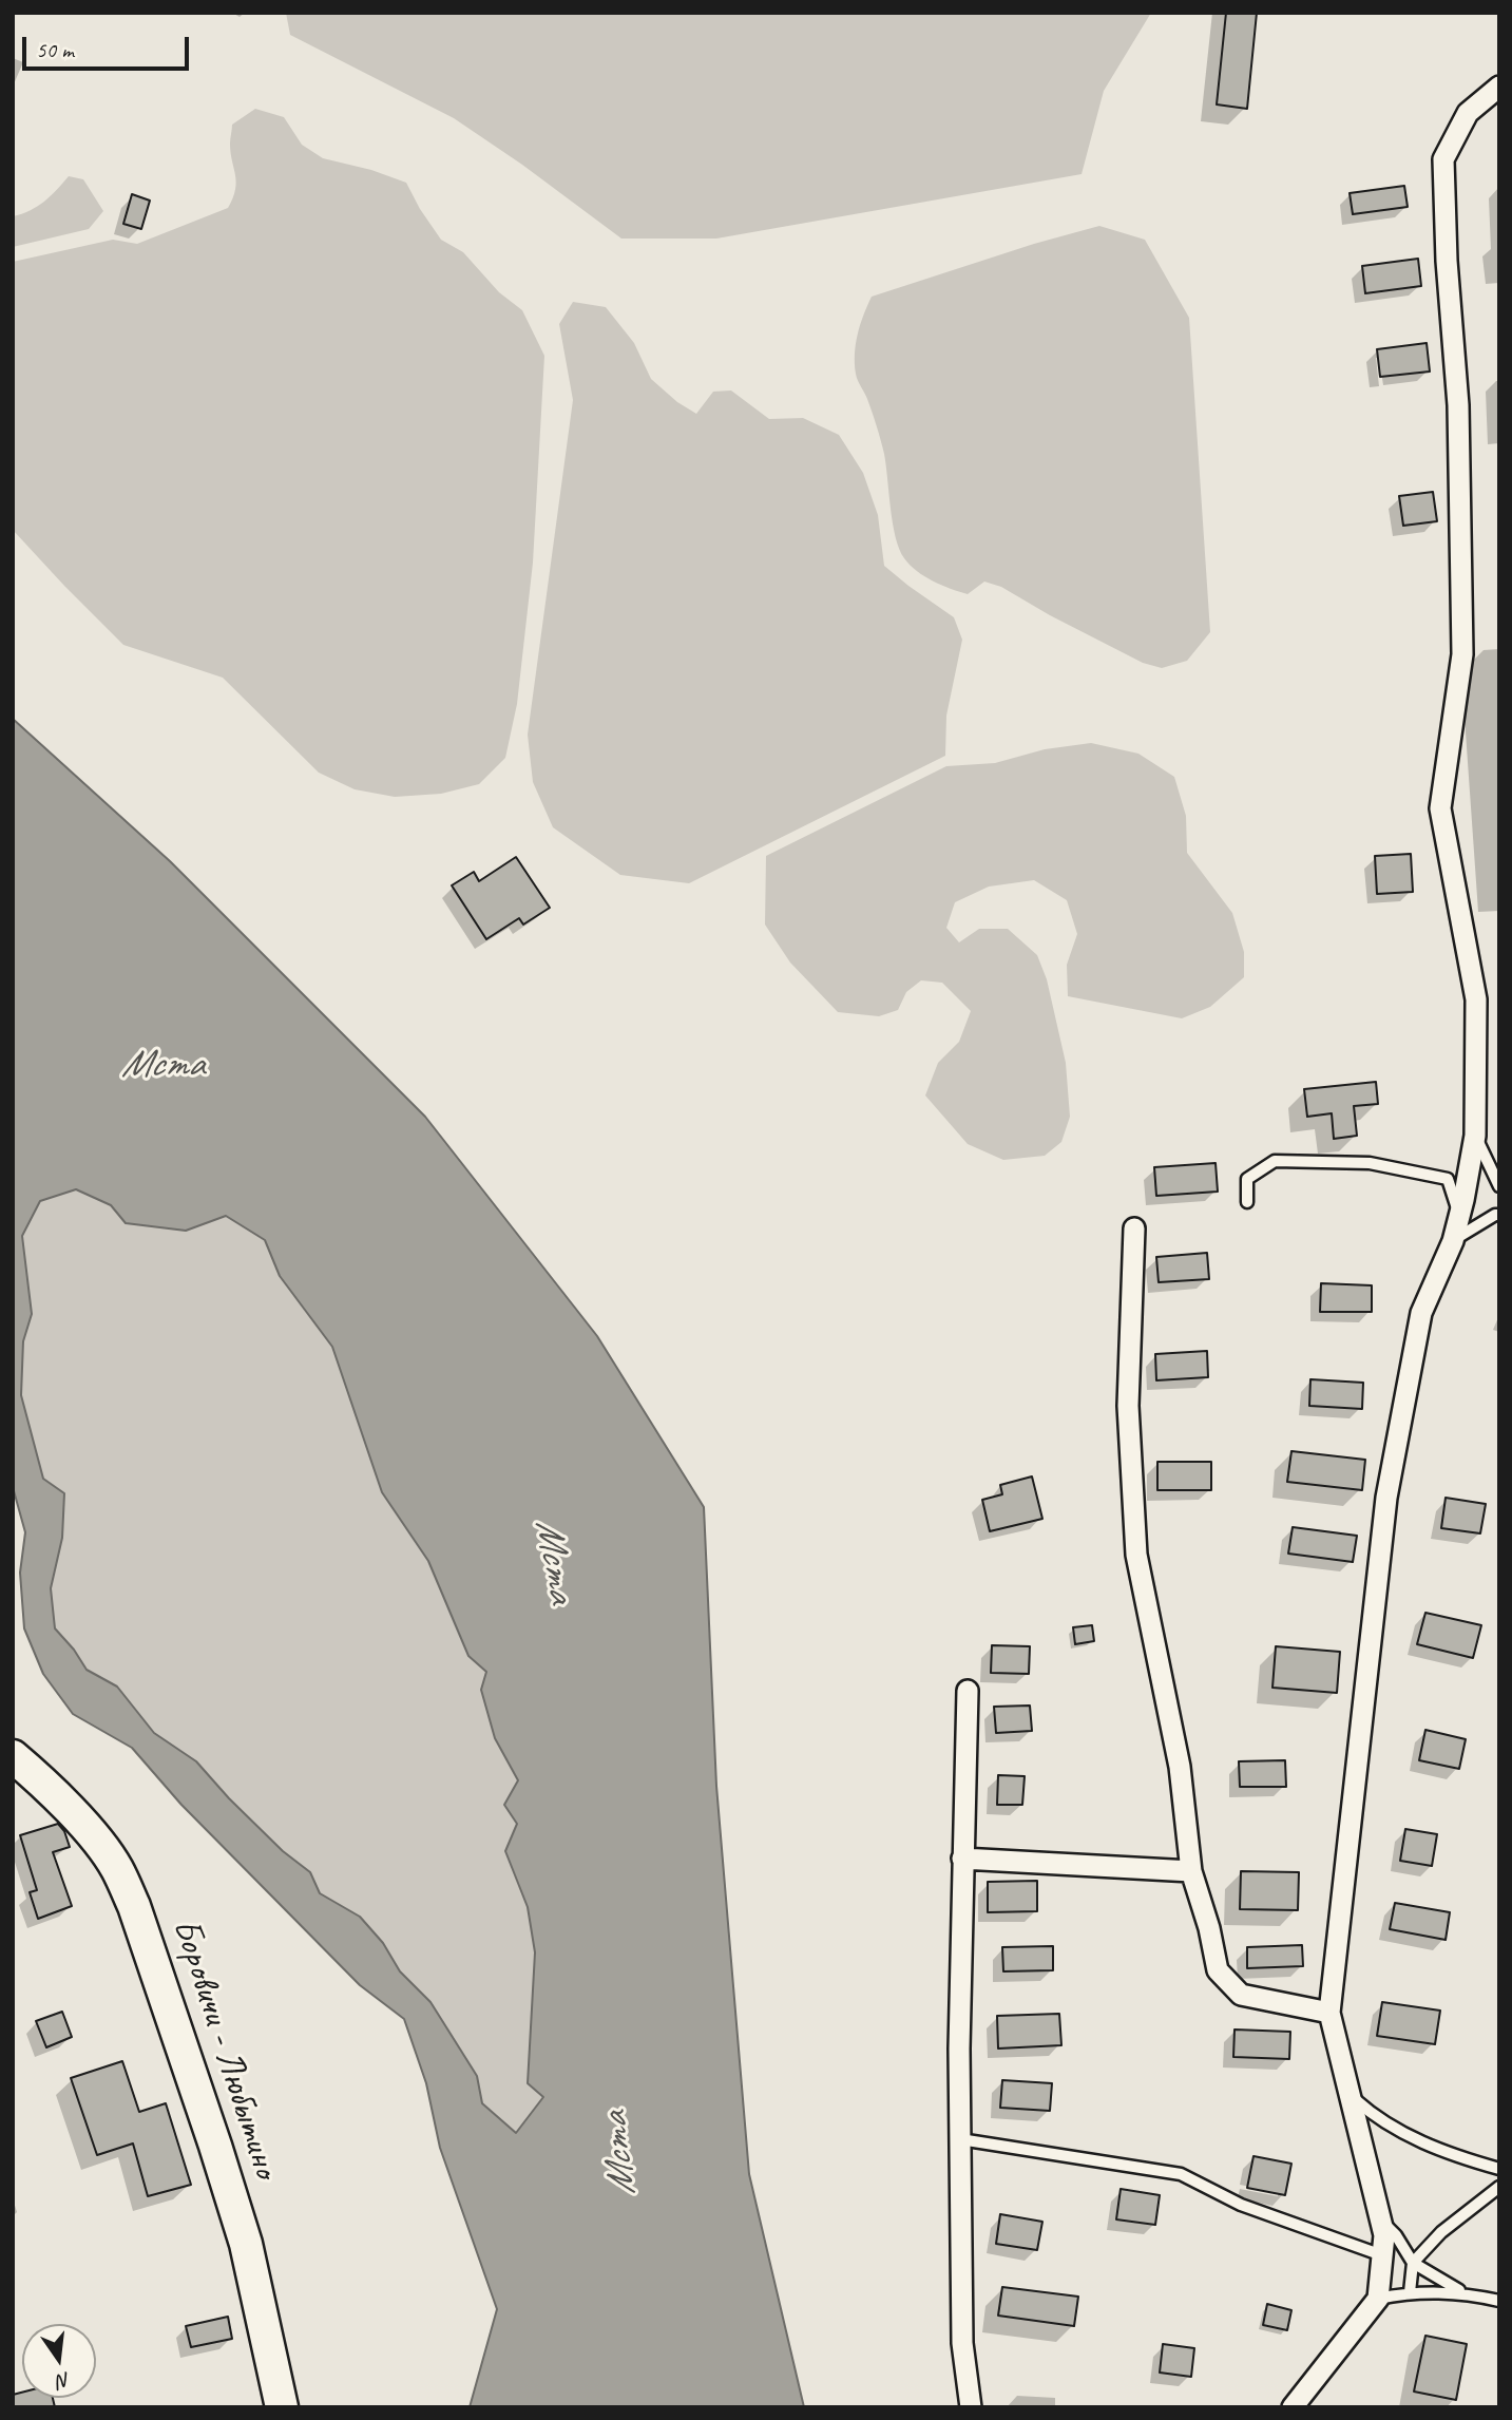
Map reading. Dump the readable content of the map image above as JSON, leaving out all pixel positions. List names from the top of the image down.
{
  "streets": {
    "main road": ["Боровичи - Любытино"]
  },
  "water": ["Мста"],
  "scale_bar": "50 m",
  "north": "bottom"
}
